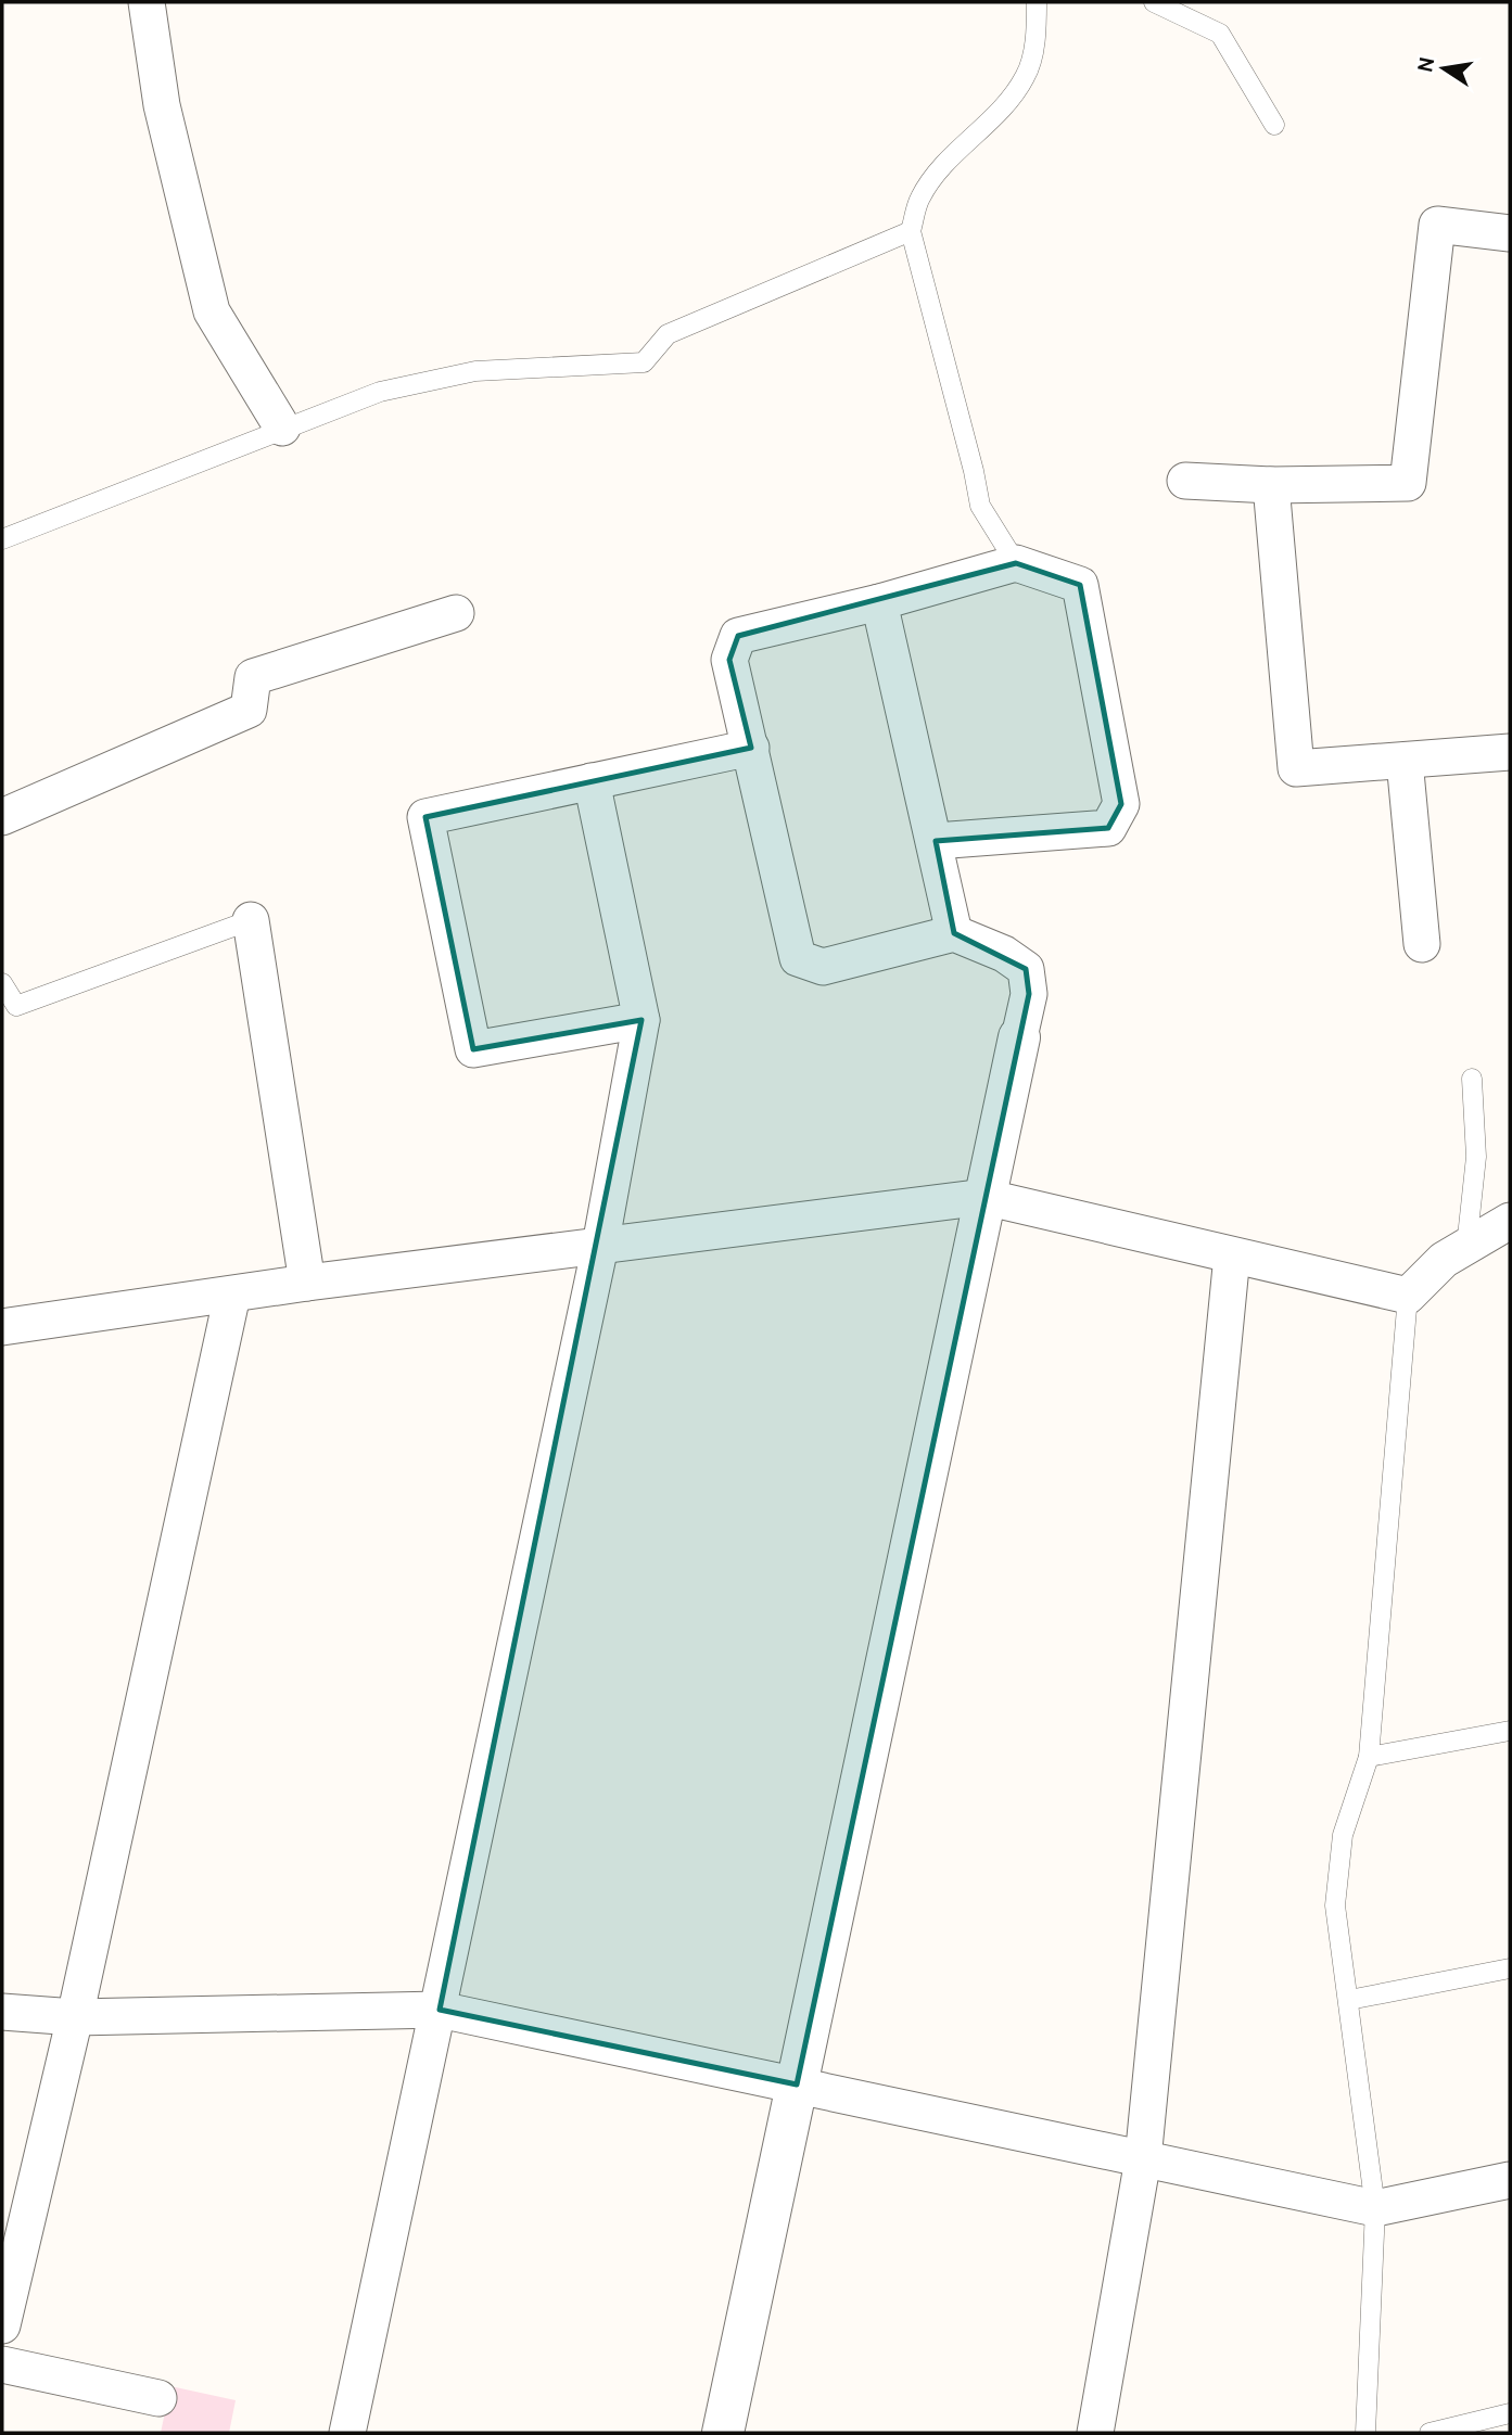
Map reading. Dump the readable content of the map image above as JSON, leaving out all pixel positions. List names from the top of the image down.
{
  "north": "left"
}
